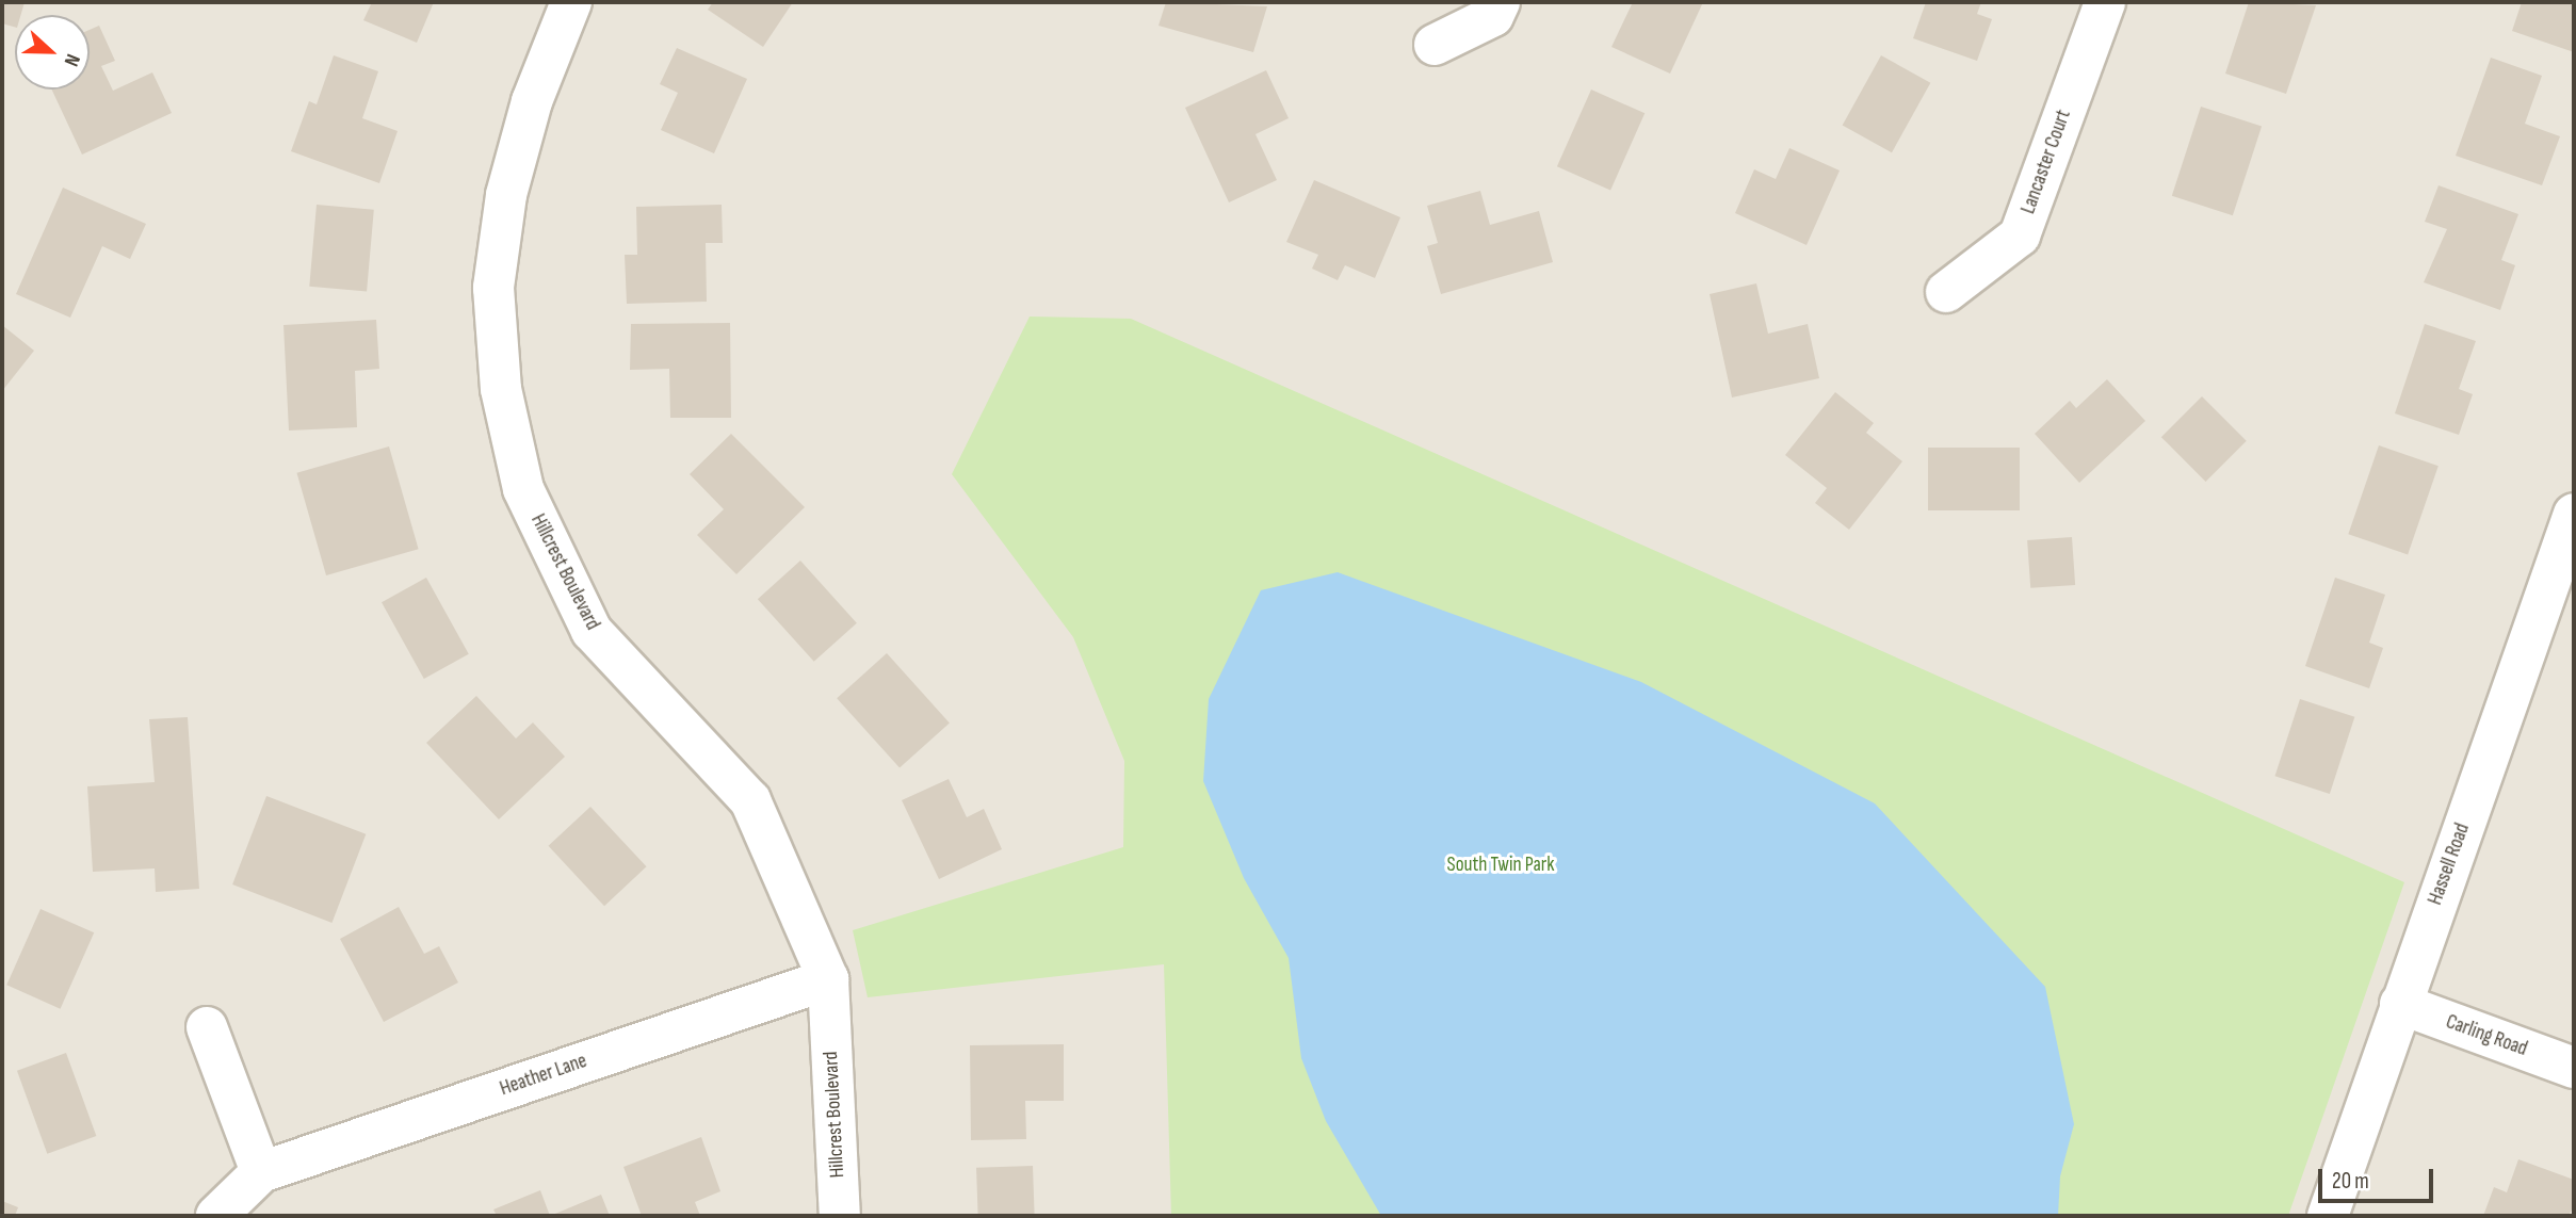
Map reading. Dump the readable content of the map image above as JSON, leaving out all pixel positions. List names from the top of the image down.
{
  "streets": {
    "street": [
      "Lancaster Court",
      "Hillcrest Boulevard",
      "Hassell Road",
      "Carling Road",
      "Heather Lane"
    ]
  },
  "crossings": [
    ["Hillcrest Boulevard", "Heather Lane"],
    ["Hassell Road", "Carling Road"]
  ],
  "parks": ["South Twin Park"],
  "scale_bar": "20 m",
  "north": "right"
}
